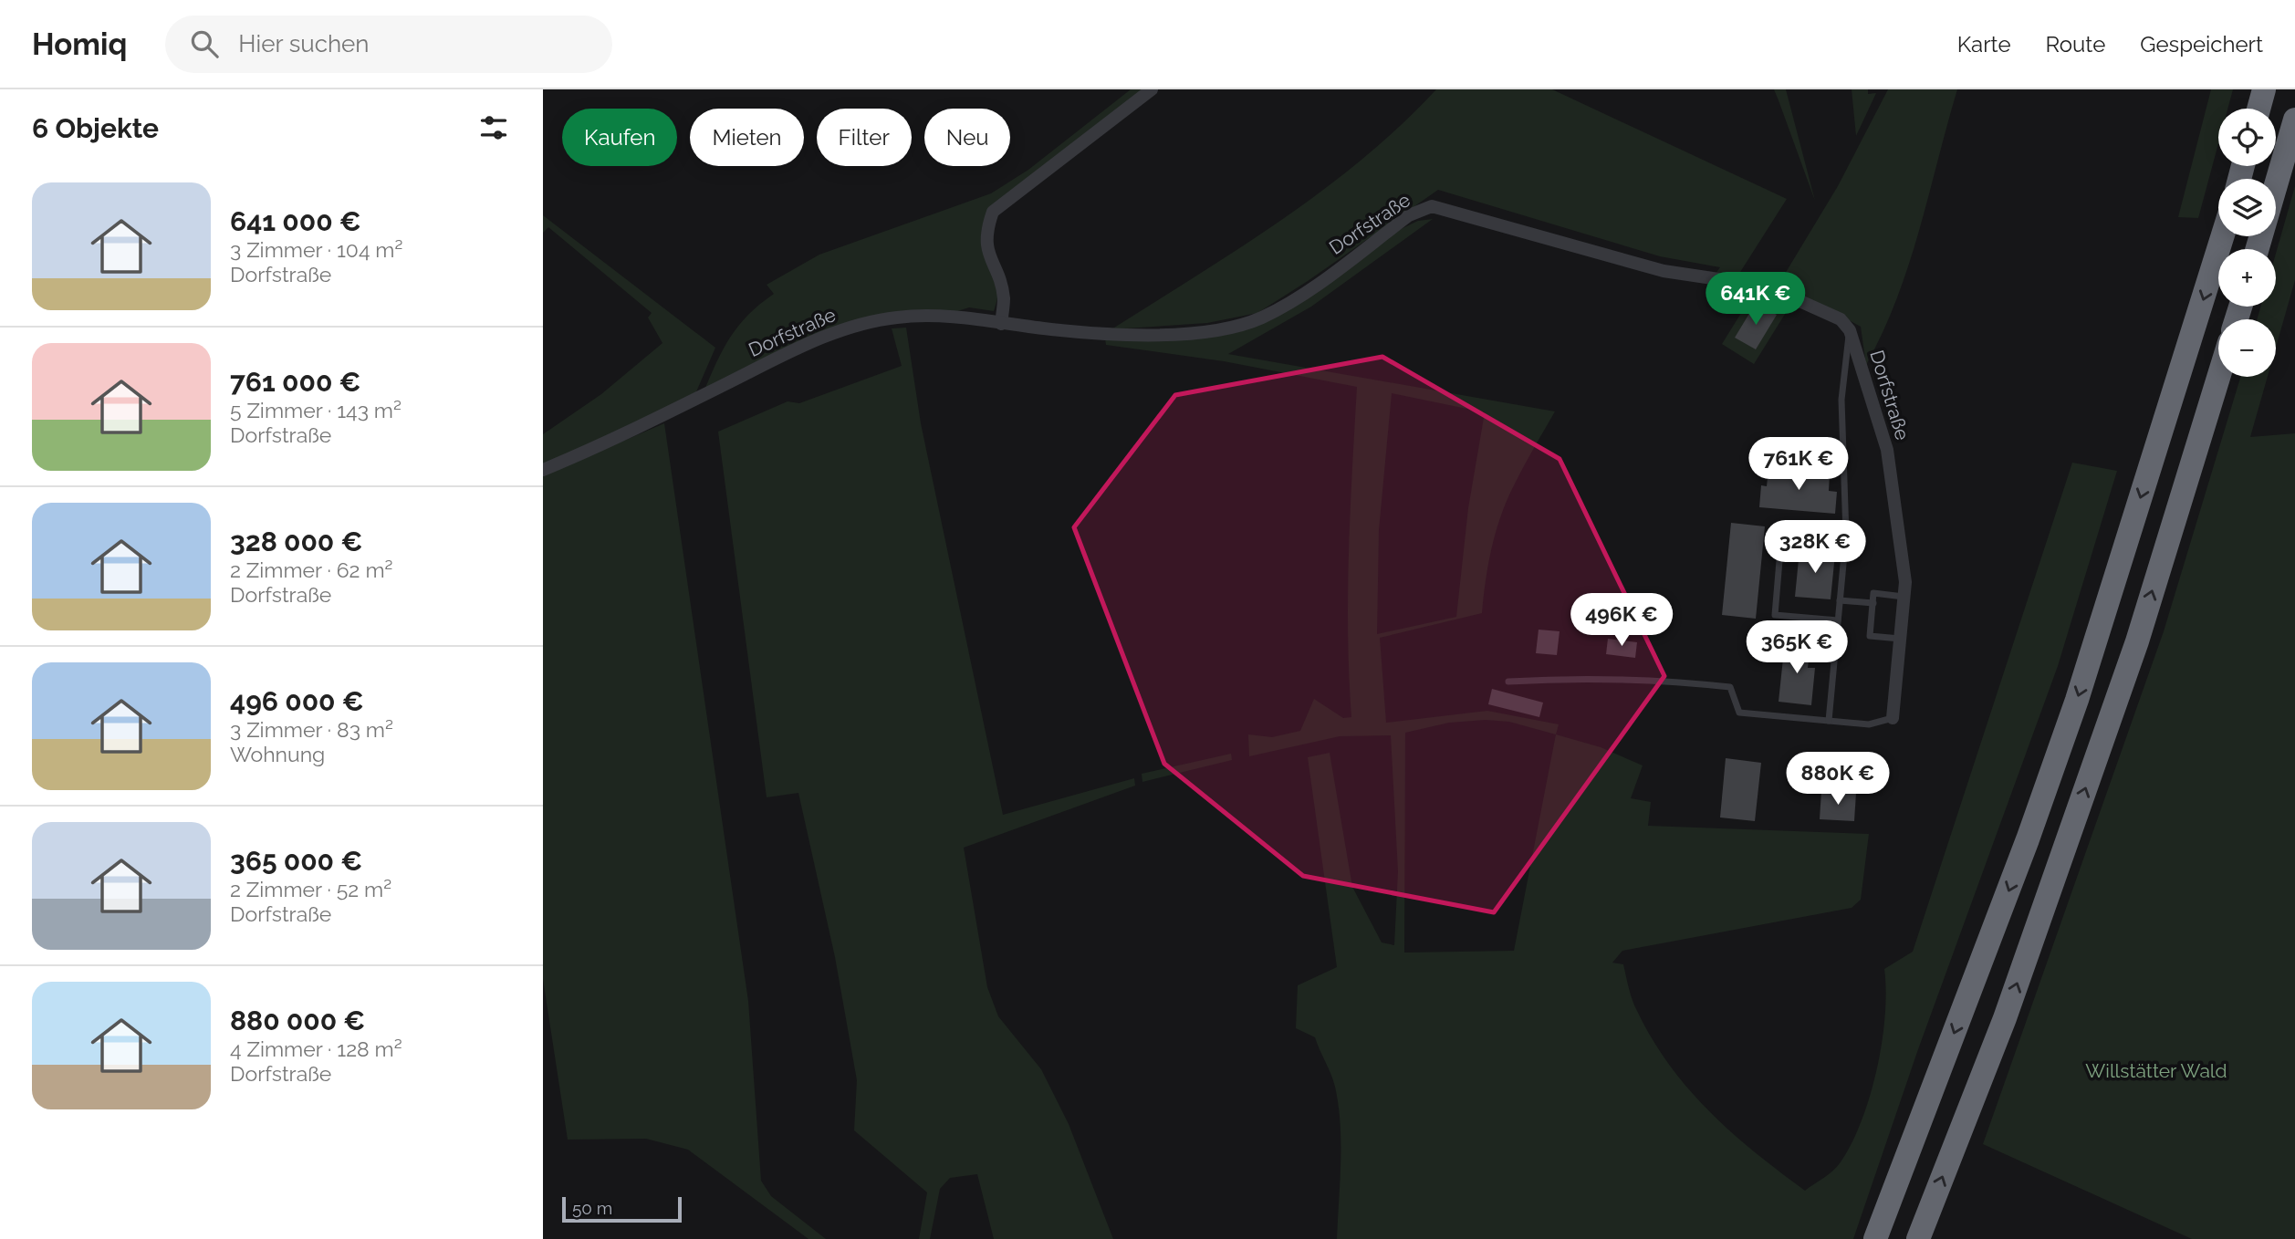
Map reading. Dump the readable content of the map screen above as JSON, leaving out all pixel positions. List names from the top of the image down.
{
  "streets": {
    "street": ["Dorfstraße"]
  },
  "parks": ["Willstätter Wald"],
  "scale_bar": "50 m",
  "page": {
    "header": "Homiq",
    "search": "Hier suchen",
    "nav": ["Karte", "Route", "Gespeichert"],
    "heading": "6 Objekte",
    "map_buttons": ["+", "−"],
    "chip": [
      "Kaufen",
      "Mieten",
      "Filter",
      "Neu"
    ],
    "list": [
      {
        "name": "641 000 €",
        "note": "3 Zimmer · 104 m² · Dorfstraße"
      },
      {
        "name": "761 000 €",
        "note": "5 Zimmer · 143 m² · Dorfstraße"
      },
      {
        "name": "328 000 €",
        "note": "2 Zimmer · 62 m² · Dorfstraße"
      },
      {
        "name": "496 000 €",
        "note": "3 Zimmer · 83 m² · Wohnung"
      },
      {
        "name": "365 000 €",
        "note": "2 Zimmer · 52 m² · Dorfstraße"
      },
      {
        "name": "880 000 €",
        "note": "4 Zimmer · 128 m² · Dorfstraße"
      }
    ],
    "price": [
      "641K €",
      "761K €",
      "328K €",
      "496K €",
      "365K €",
      "880K €"
    ],
    "scale": "50 m"
  }
}
